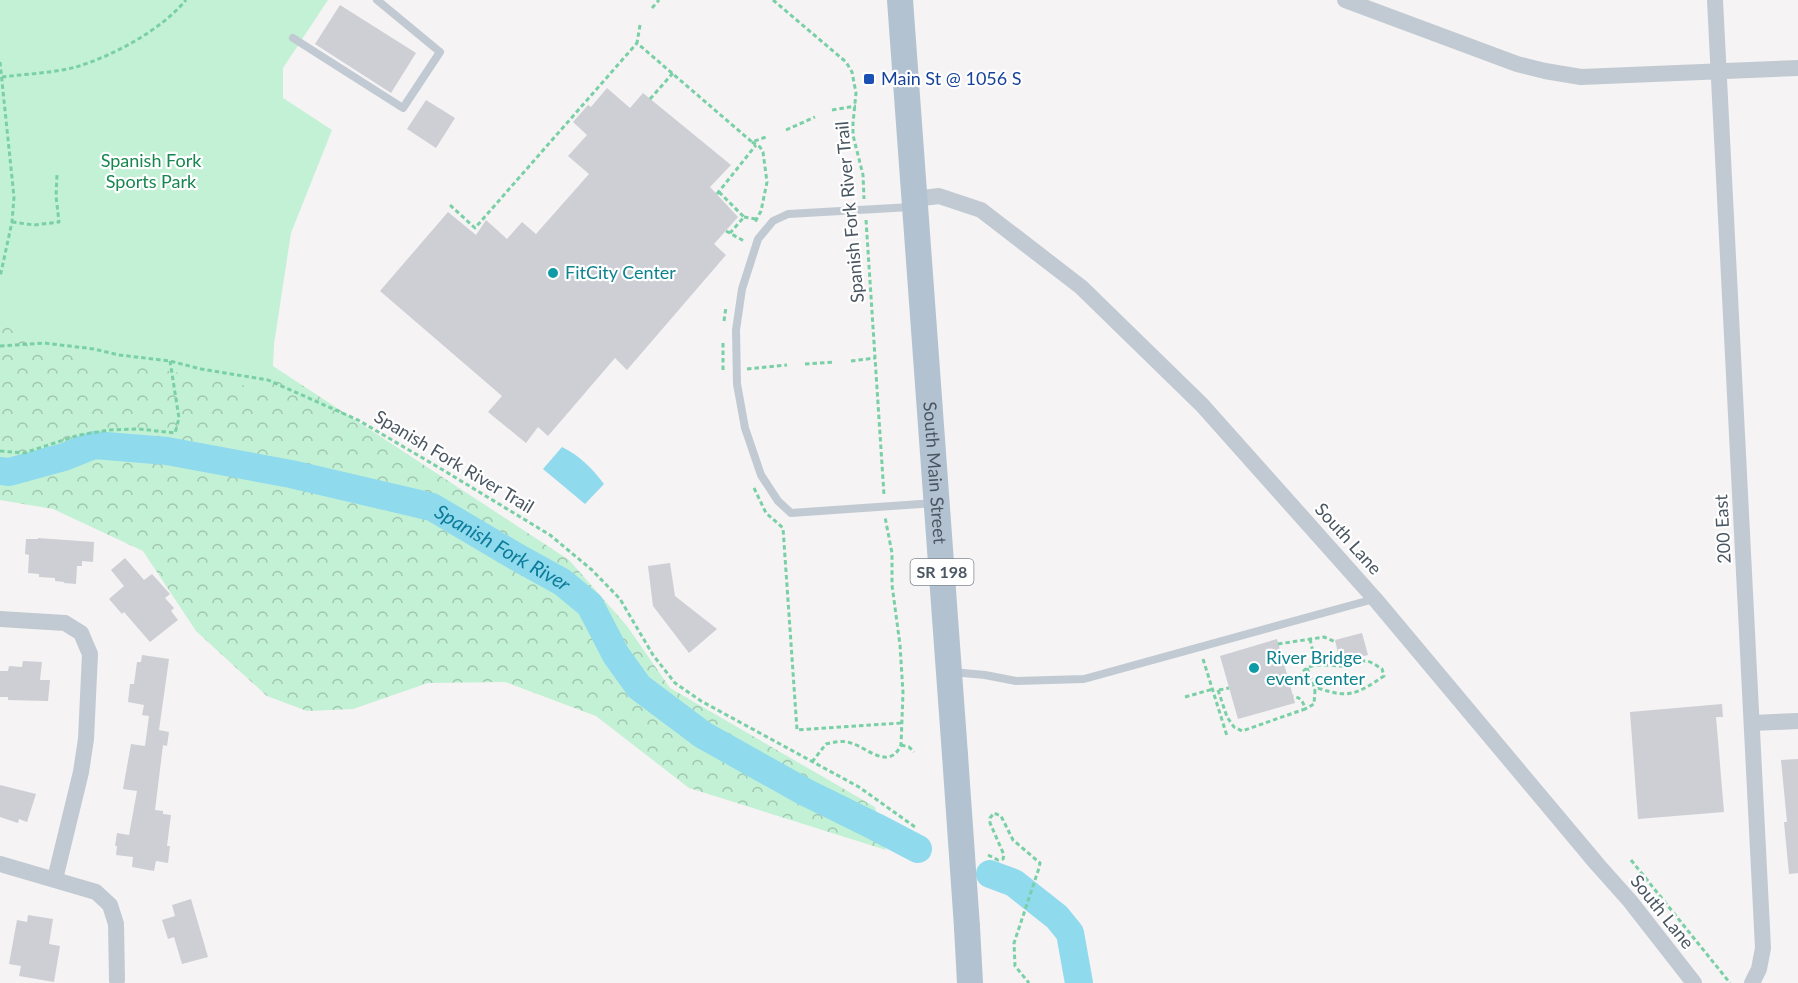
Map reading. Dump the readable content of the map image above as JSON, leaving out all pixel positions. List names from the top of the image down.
{
  "streets": {
    "main road": ["South Main Street", "SR 198"],
    "street": ["200 East", "South Lane"],
    "path": ["Spanish Fork River Trail"]
  },
  "crossings": [
    ["South Main Street", "South Lane"]
  ],
  "water": ["Spanish Fork River"],
  "parks": ["Spanish Fork Sports Park"],
  "places": {
    "transit": ["Main St @ 1056 S"],
    "other": ["FitCity Center", "River Bridge event center"]
  }
}
